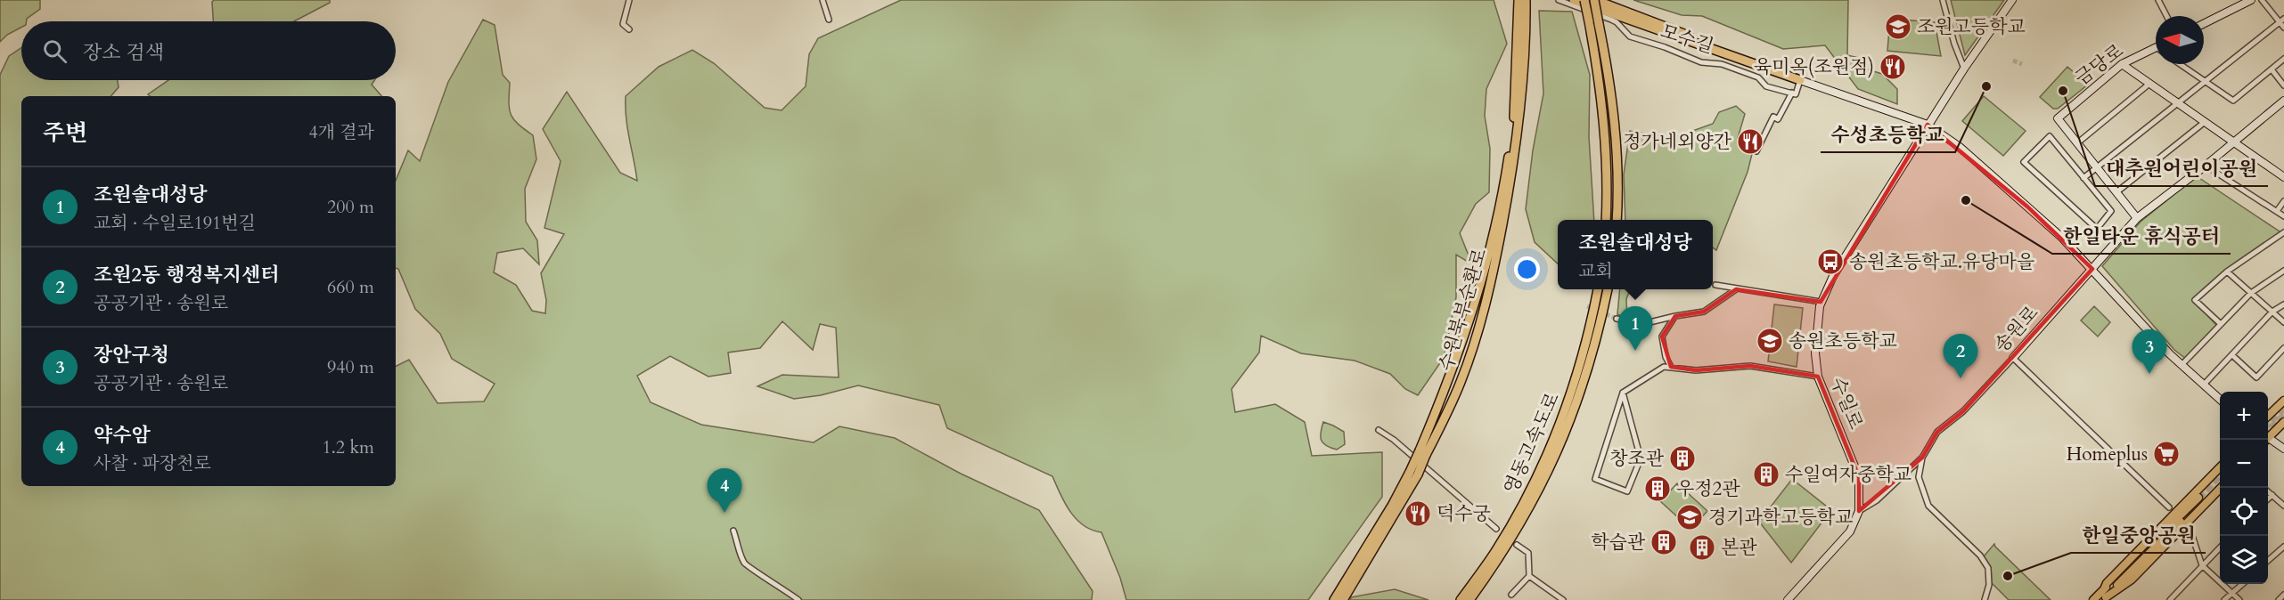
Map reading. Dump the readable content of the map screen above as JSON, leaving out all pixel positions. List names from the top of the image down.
{
  "streets": {
    "highway": ["수원북부순환로", "영동고속도로"],
    "street": [
      "모수길",
      "금당로",
      "송원로",
      "수일로"
    ]
  },
  "crossings": [
    ["금당로", "송원로"]
  ],
  "places": {
    "school or university": ["조원고등학교", "송원초등학교", "경기과학고등학교"],
    "restaurant": ["육미옥(조원점)", "정가네외양간", "덕수궁"],
    "other": [
      "수성초등학교",
      "대추원어린이공원",
      "한일타운 휴식공터",
      "한일중앙공원"
    ],
    "bus stop": ["송원초등학교.유당마을"],
    "supermarket": ["Homeplus"],
    "building": [
      "창조관",
      "수일여자중학교",
      "우정2관",
      "학습관",
      "본관"
    ]
  },
  "north": "left",
  "page": {
    "search": "장소 검색",
    "heading": ["주변", "4개 결과"],
    "list": [
      {
        "mark": "1",
        "name": "조원솔대성당",
        "note": "교회 · 수일로191번길",
        "value": "200 m"
      },
      {
        "mark": "2",
        "name": "조원2동 행정복지센터",
        "note": "공공기관 · 송원로",
        "value": "660 m"
      },
      {
        "mark": "3",
        "name": "장안구청",
        "note": "공공기관 · 송원로",
        "value": "940 m"
      },
      {
        "mark": "4",
        "name": "약수암",
        "note": "사찰 · 파장천로",
        "value": "1.2 km"
      }
    ],
    "popup": ["조원솔대성당", "교회"],
    "pins": [
      "1",
      "3",
      "2",
      "4"
    ],
    "map_buttons": ["+", "−"]
  }
}
